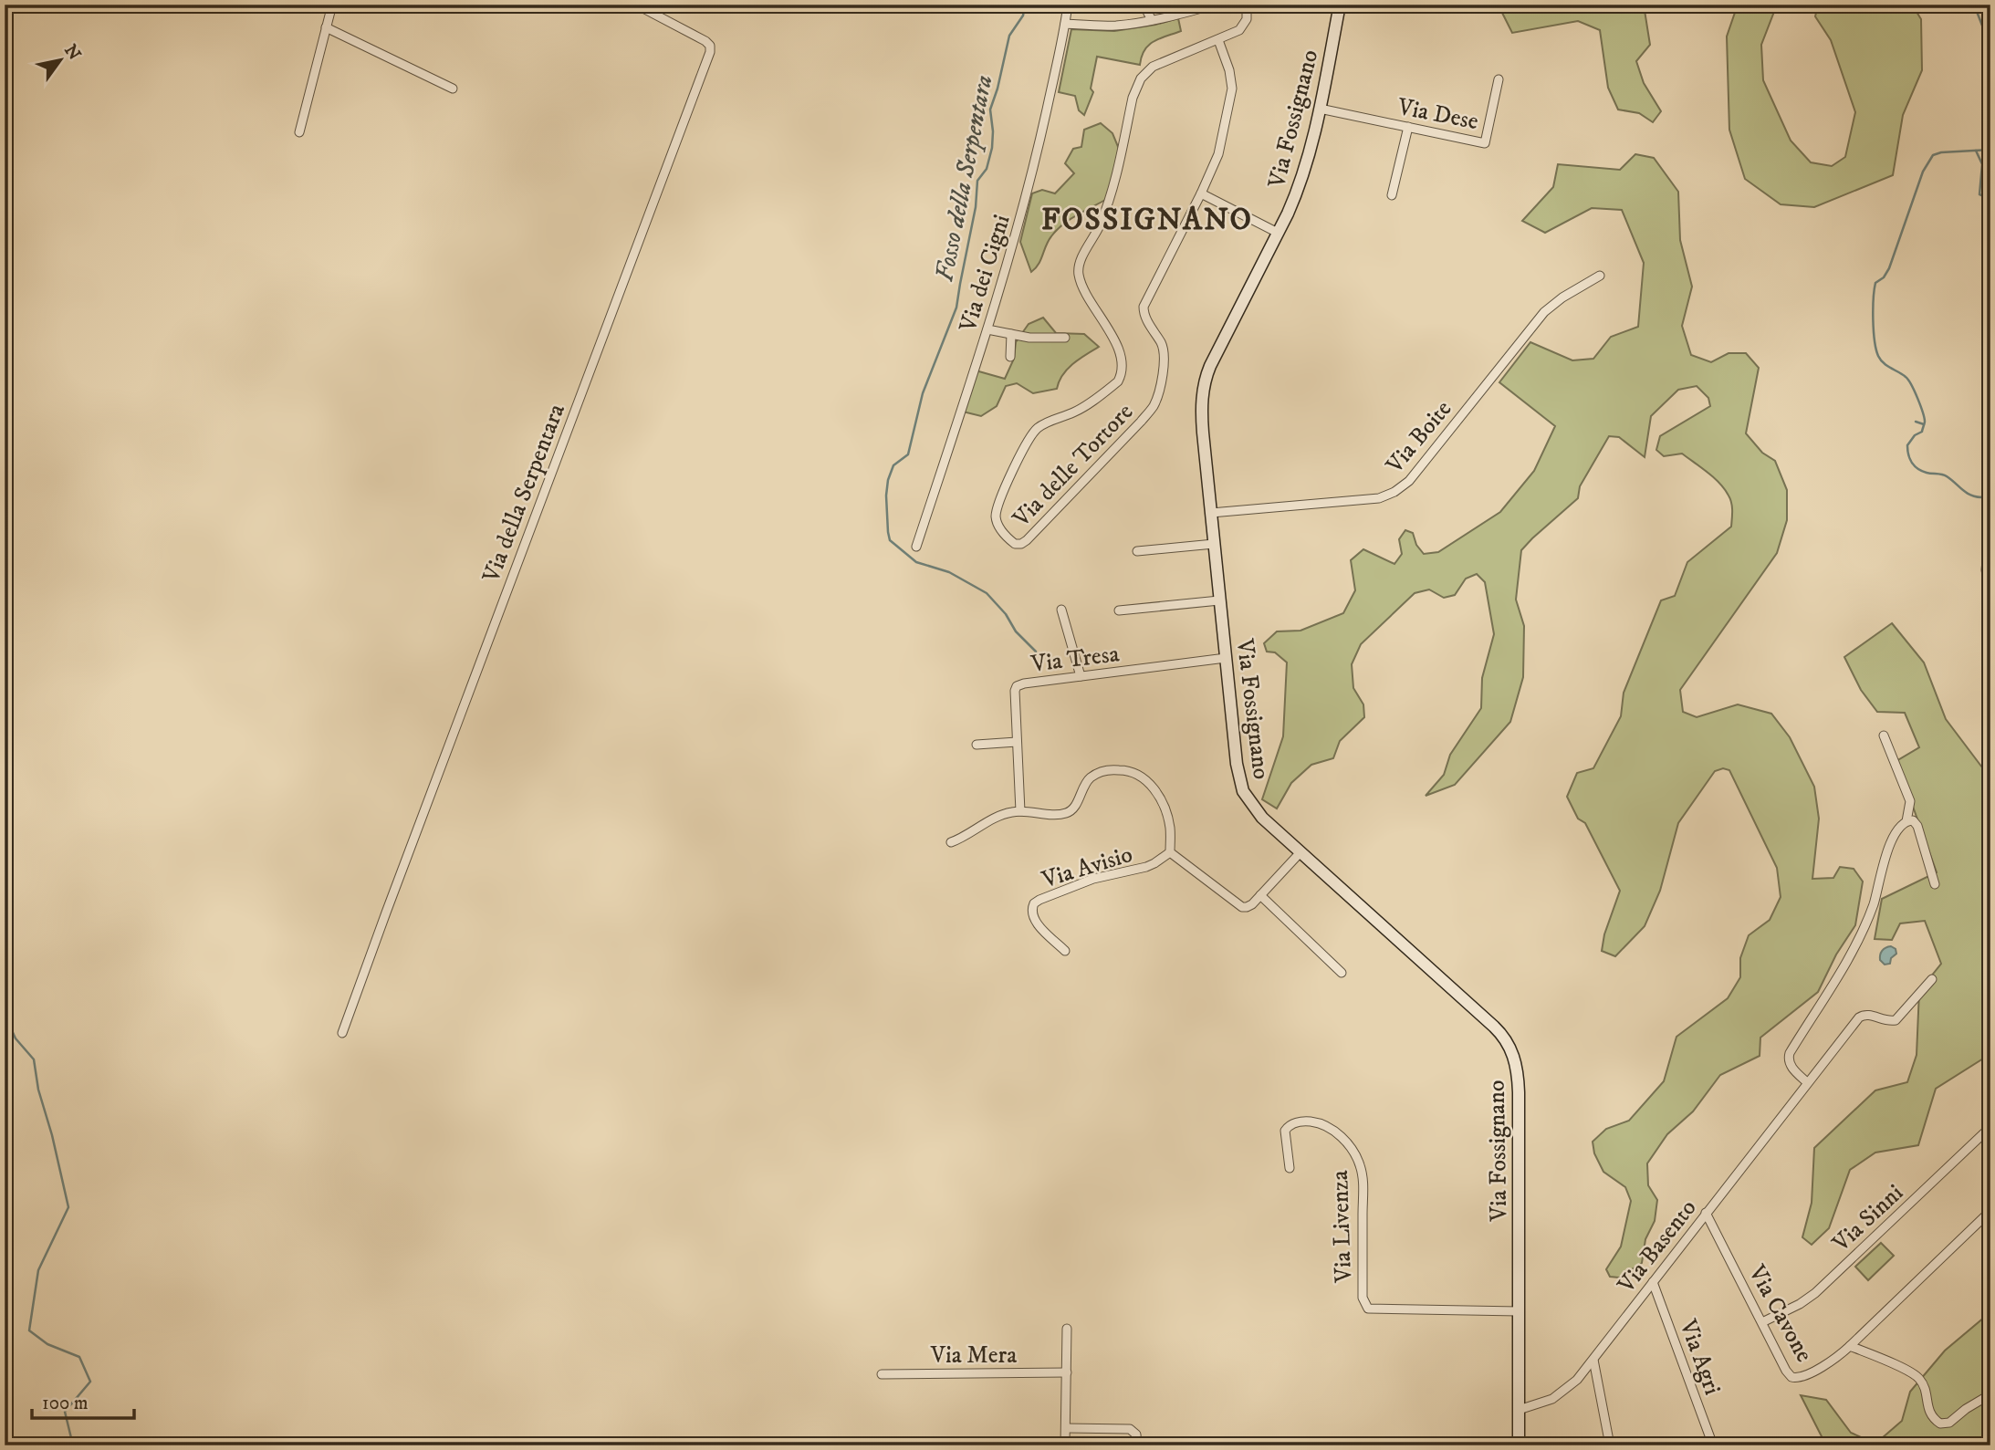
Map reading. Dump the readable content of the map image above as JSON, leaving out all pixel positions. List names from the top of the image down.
{
  "streets": {
    "street": [
      "Via Dese",
      "Via Fossignano",
      "Via dei Cigni",
      "Via Boite",
      "Via delle Tortore",
      "Via della Serpentara",
      "Via Tresa",
      "Via Avisio",
      "Via Sinni",
      "Via Livenza",
      "Via Basento",
      "Via Cavone",
      "Via Mera",
      "Via Agri"
    ]
  },
  "crossings": [
    ["Via Dese", "Via Fossignano"],
    ["Via Fossignano", "Via Boite"],
    ["Via Fossignano", "Via Tresa"],
    ["Via Fossignano", "Via Livenza"],
    ["Via Fossignano", "Via Basento"],
    ["Via Sinni", "Via Cavone"],
    ["Via Basento", "Via Cavone"],
    ["Via Basento", "Via Agri"]
  ],
  "districts": ["FOSSIGNANO"],
  "water": ["Fosso della Serpentara"],
  "scale_bar": "100 m",
  "north": "top right"
}
